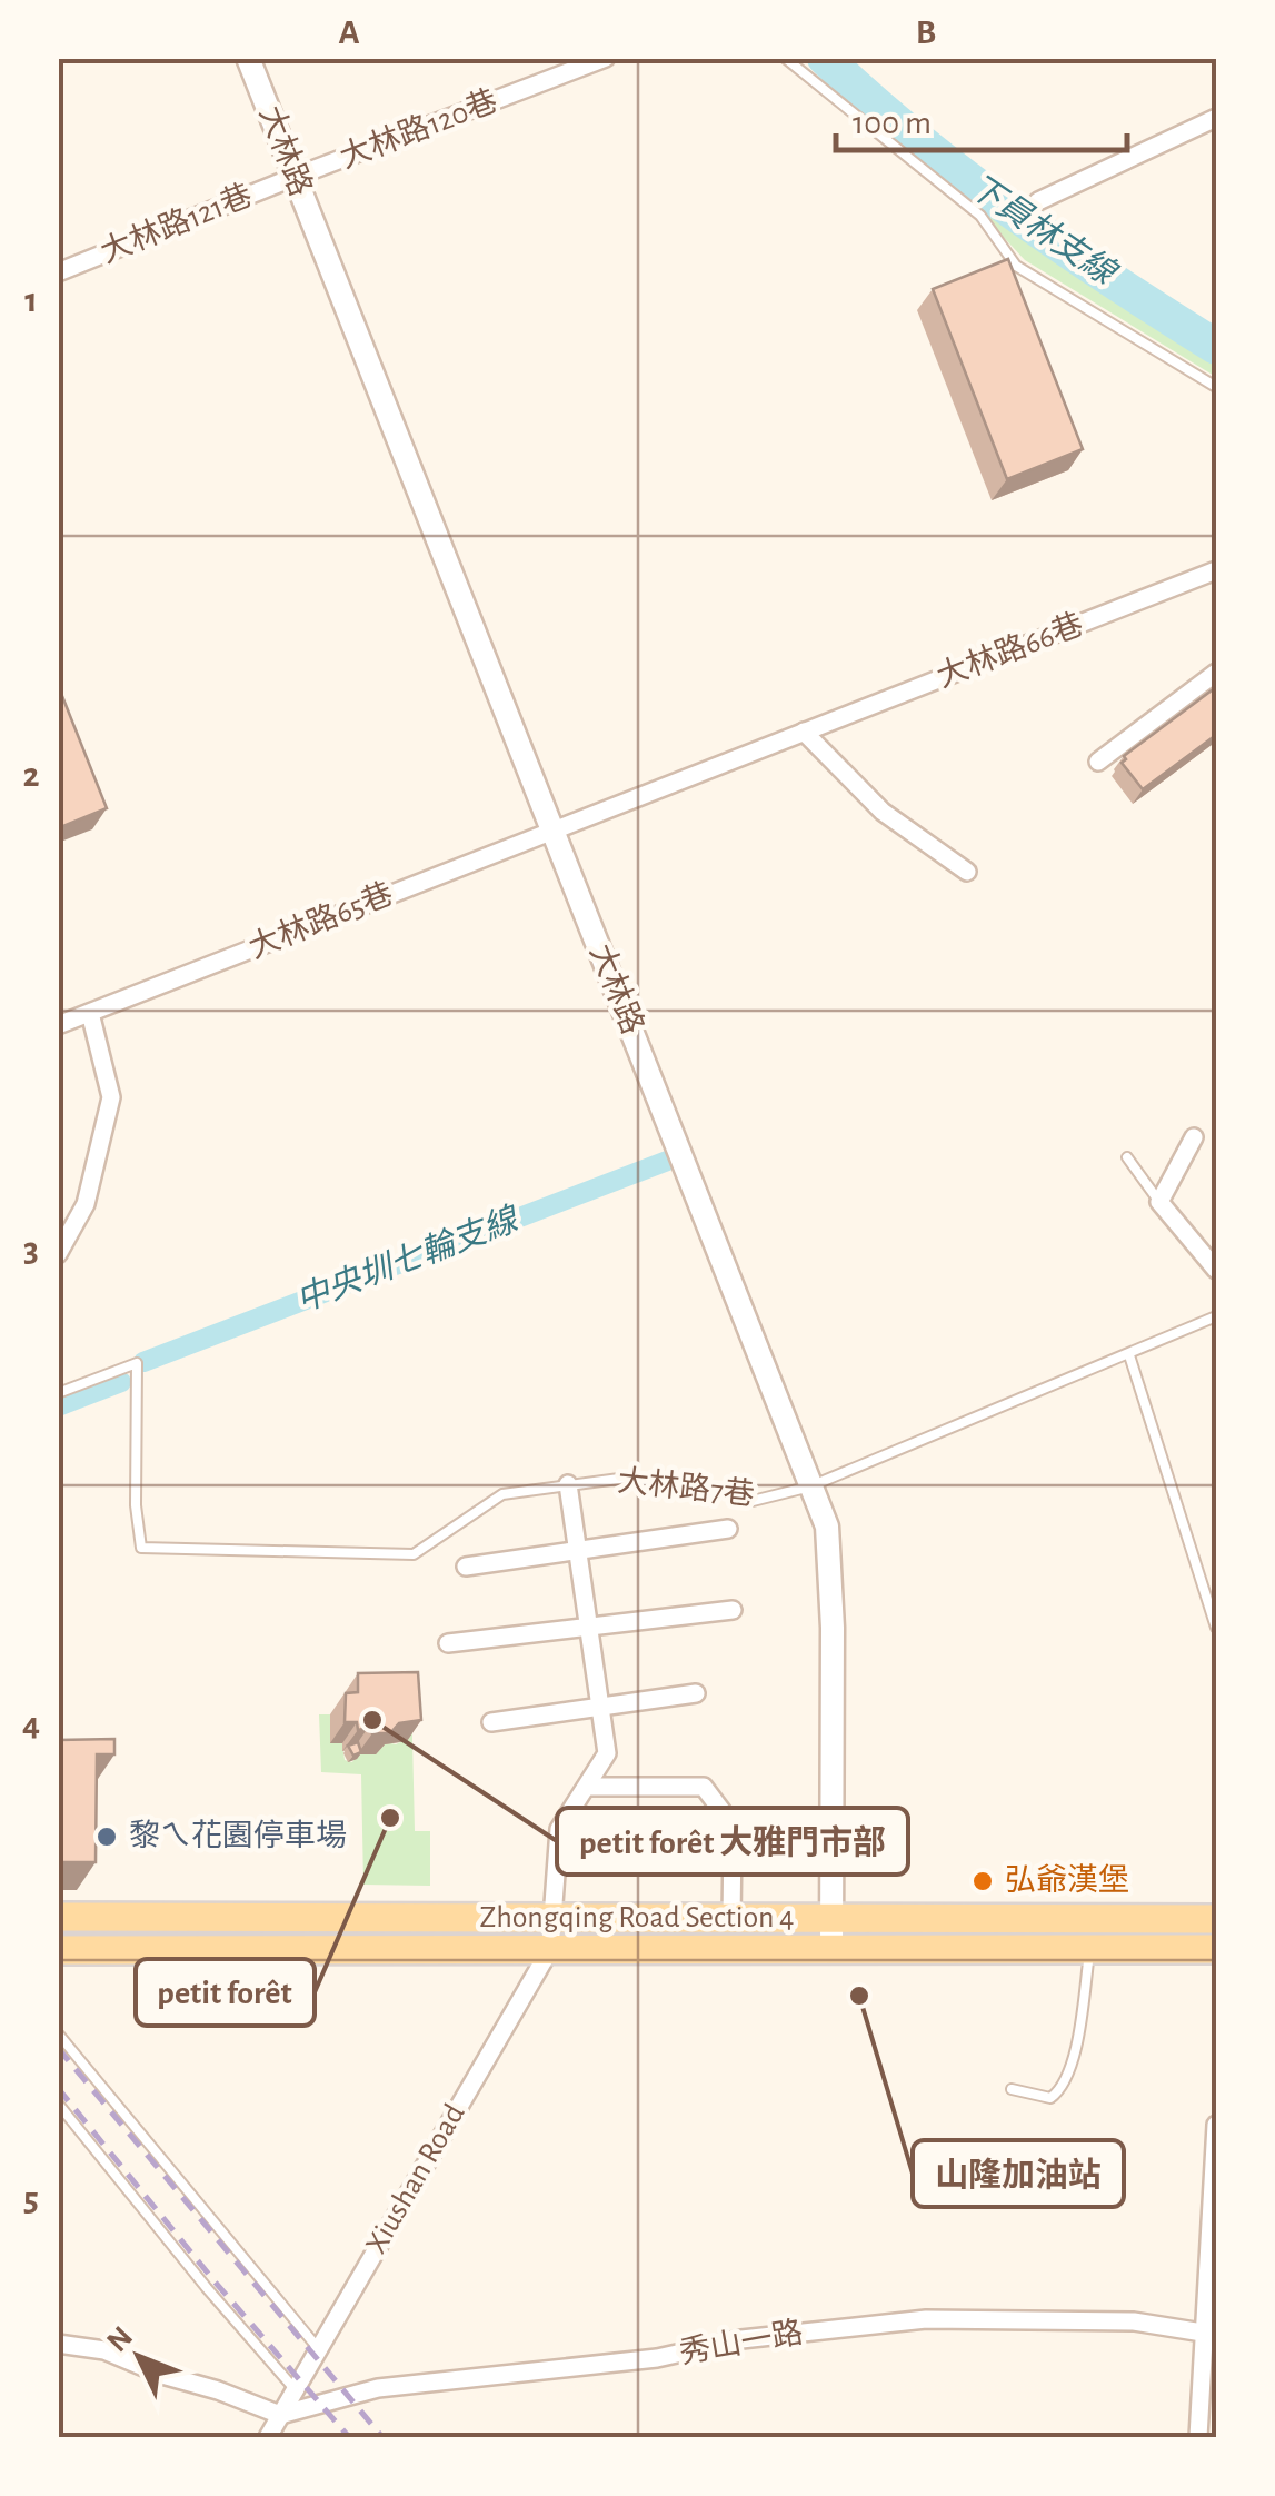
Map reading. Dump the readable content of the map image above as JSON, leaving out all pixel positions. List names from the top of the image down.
{
  "streets": {
    "main road": ["Zhongqing Road Section 4"],
    "street": [
      "大林路120巷",
      "大林路",
      "大林路121巷",
      "大林路66巷",
      "大林路65巷",
      "Xiushan Road",
      "秀山一路"
    ],
    "lane": ["大林路7巷"]
  },
  "crossings": [
    ["大林路120巷", "大林路"],
    ["大林路120巷", "大林路121巷"],
    ["大林路", "大林路121巷"],
    ["大林路", "大林路66巷"],
    ["大林路", "大林路65巷"],
    ["大林路", "大林路7巷"],
    ["大林路", "Zhongqing Road Section 4"],
    ["大林路66巷", "大林路65巷"],
    ["大林路7巷", "Xiushan Road"],
    ["Zhongqing Road Section 4", "Xiushan Road"],
    ["Xiushan Road", "秀山一路"]
  ],
  "water": ["下員林支線", "中央圳七輪支線"],
  "places": [
    "petit forêt 大雅門市部",
    "petit forêt",
    "黎ㄟ花園停車場",
    "弘爺漢堡",
    "山隆加油站"
  ],
  "scale_bar": "100 m",
  "north": "top left",
  "grid": {
    "columns": ["A", "B"],
    "rows": [
      "1",
      "2",
      "3",
      "4",
      "5"
    ]
  }
}
